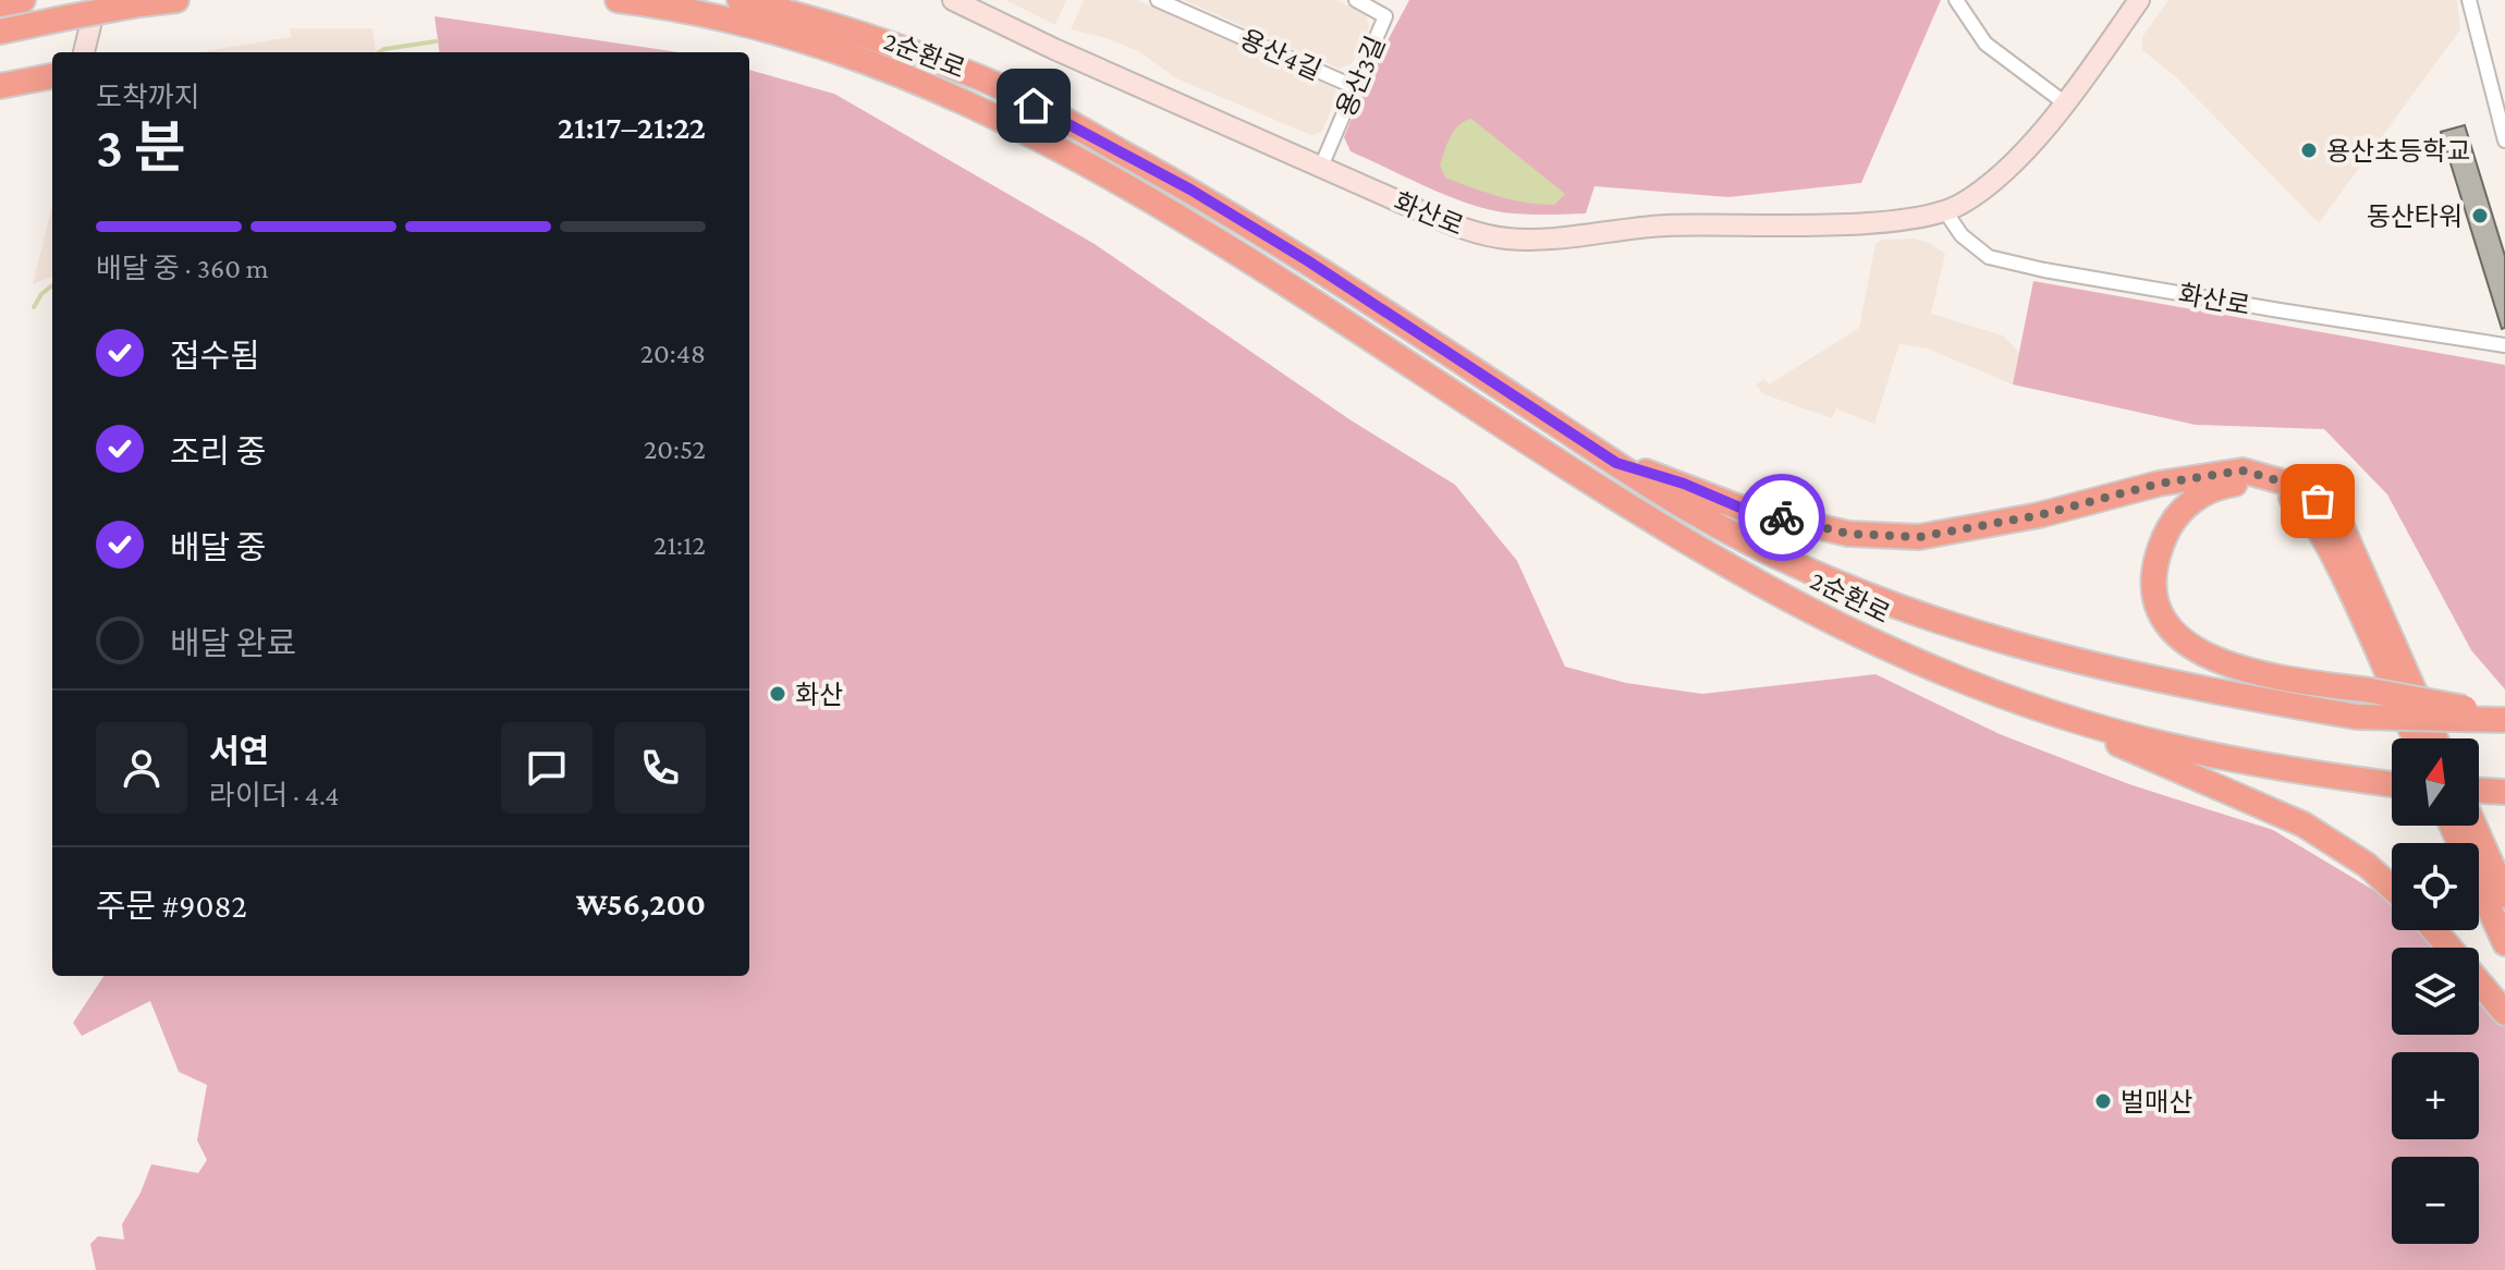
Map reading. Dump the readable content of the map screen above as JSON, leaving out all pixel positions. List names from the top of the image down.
{
  "streets": {
    "highway": ["2순환로"],
    "main road": ["화산로"],
    "street": ["용산4길", "용산3길"]
  },
  "crossings": [
    ["용산4길", "용산3길"],
    ["용산3길", "화산로"]
  ],
  "places": [
    "용산초등학교",
    "동산타워",
    "화산",
    "벌매산"
  ],
  "north": "top",
  "page": {
    "heading": ["3 분", "도착까지", "21:17–21:22"],
    "panel": [
      "서연",
      "라이더 · 4.4",
      "주문 #9082",
      "₩56,200"
    ],
    "bar": "배달 중 · 360 m",
    "list": [
      ["접수됨", "20:48"],
      ["조리 중", "20:52"],
      ["배달 중", "21:12"],
      "배달 완료"
    ],
    "map_buttons": ["+", "−"]
  }
}
